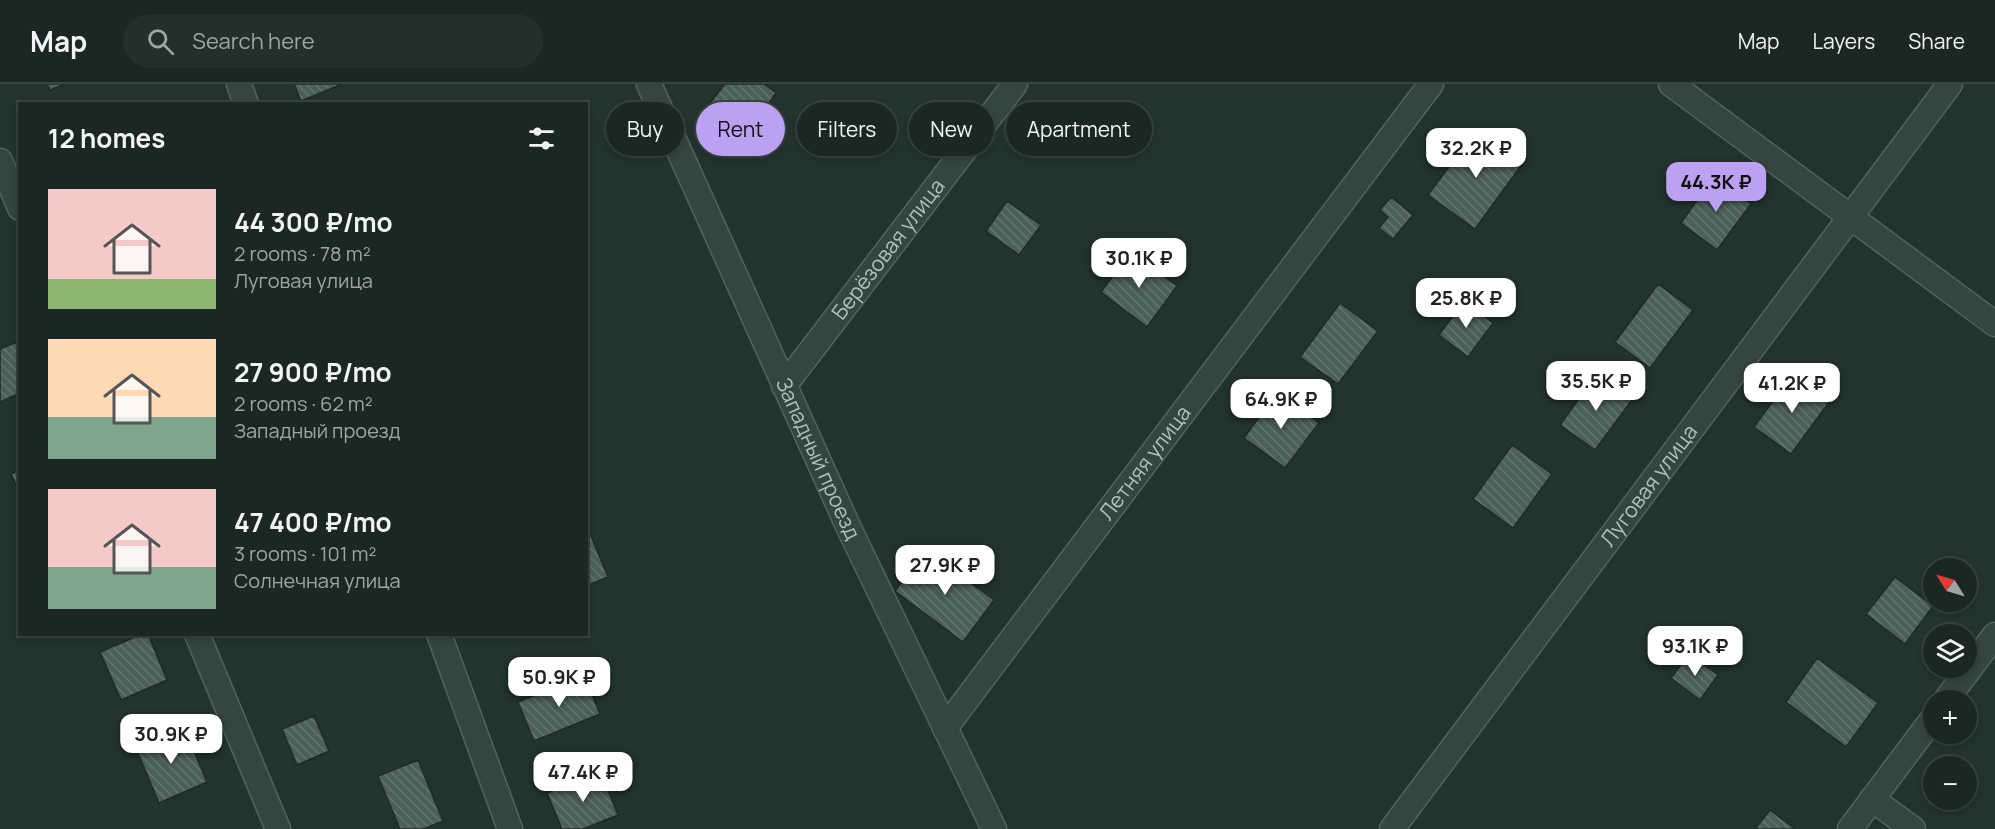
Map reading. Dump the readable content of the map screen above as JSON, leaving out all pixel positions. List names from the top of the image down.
{
  "streets": {
    "street": [
      "Берёзовая улица",
      "Западный проезд",
      "Летняя улица",
      "Луговая улица"
    ]
  },
  "crossings": [
    ["Берёзовая улица", "Западный проезд"],
    ["Западный проезд", "Летняя улица"]
  ],
  "north": "top left",
  "page": {
    "header": "Map",
    "search": "Search here",
    "nav": ["Map", "Layers", "Share"],
    "chip": [
      "Buy",
      "Rent",
      "Filters",
      "New",
      "Apartment"
    ],
    "heading": "12 homes",
    "price": [
      "32.2K ₽",
      "44.3K ₽",
      "30.1K ₽",
      "25.8K ₽",
      "35.5K ₽",
      "41.2K ₽",
      "64.9K ₽",
      "27.9K ₽",
      "93.1K ₽",
      "50.9K ₽",
      "30.9K ₽",
      "47.4K ₽"
    ],
    "list": [
      {
        "name": "44 300 ₽/mo",
        "note": "2 rooms · 78 m² · Луговая улица"
      },
      {
        "name": "27 900 ₽/mo",
        "note": "2 rooms · 62 m² · Западный проезд"
      },
      {
        "name": "47 400 ₽/mo",
        "note": "3 rooms · 101 m² · Солнечная улица"
      }
    ],
    "map_buttons": ["+", "−"]
  }
}
